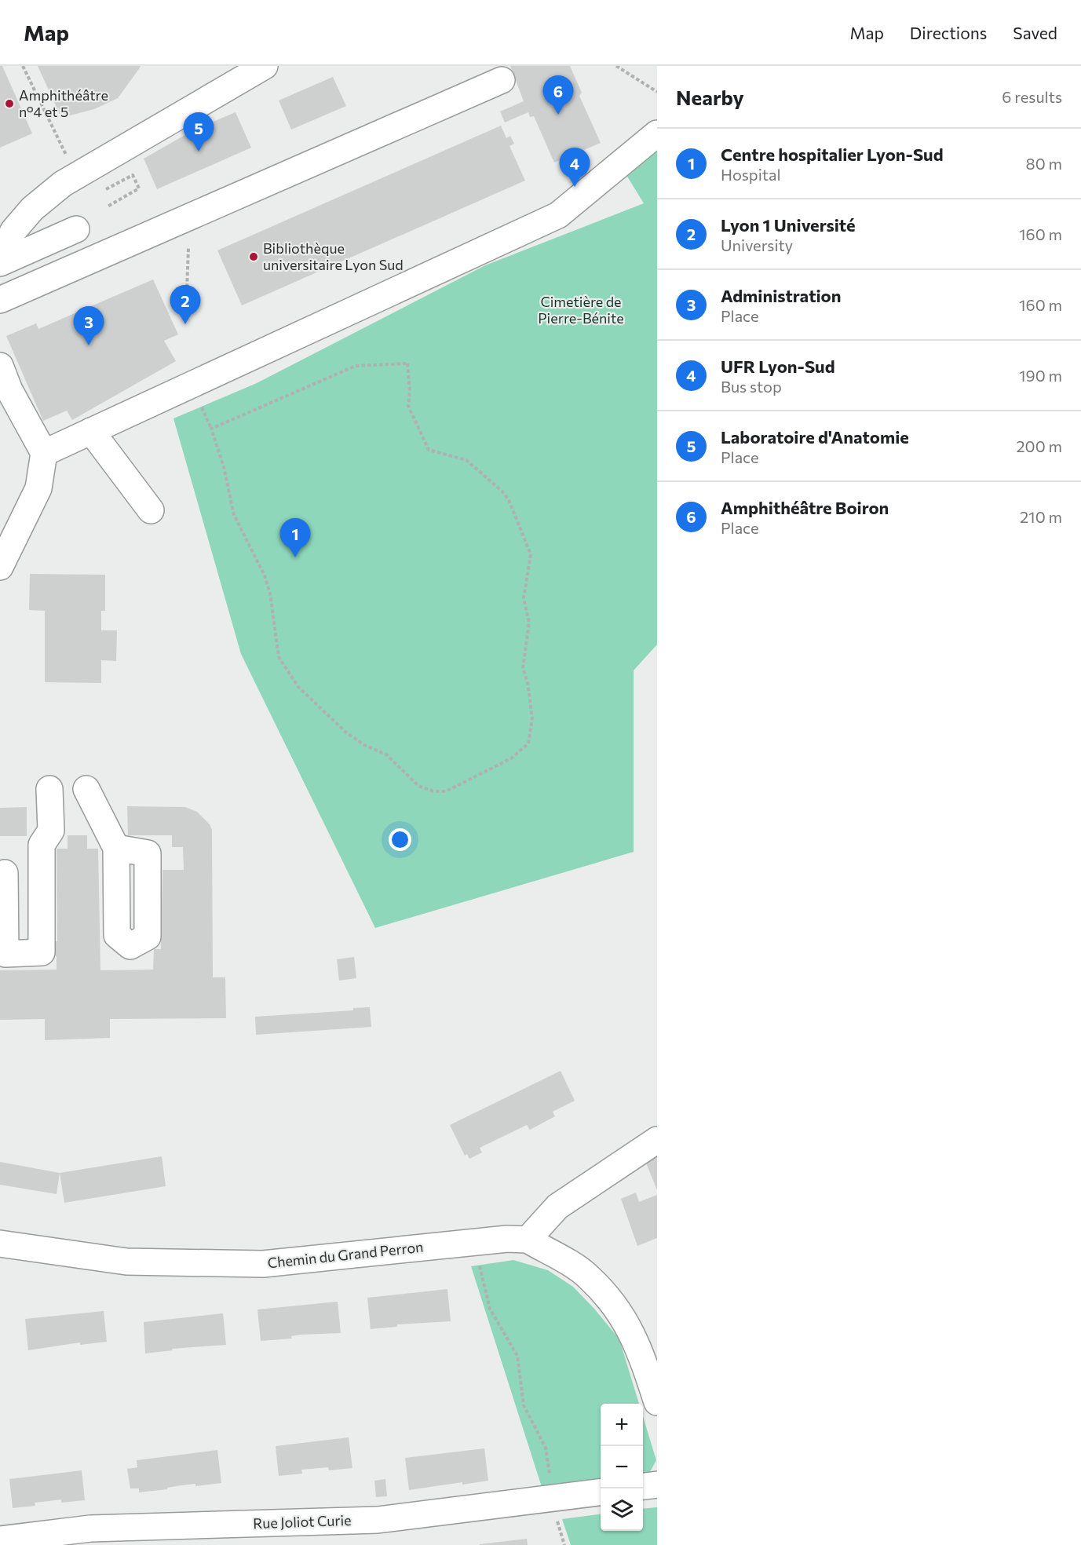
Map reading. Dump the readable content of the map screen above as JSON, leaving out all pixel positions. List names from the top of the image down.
{
  "streets": {
    "street": ["Chemin du Grand Perron", "Rue Joliot Curie"]
  },
  "parks": ["Cimetière de Pierre-Bénite"],
  "places": ["Amphithéâtre n°4 et 5", "Bibliothèque universitaire Lyon Sud"],
  "page": {
    "header": "Map",
    "nav": ["Map", "Directions", "Saved"],
    "heading": ["Nearby", "6 results"],
    "pins": [
      "6",
      "5",
      "4",
      "2",
      "3",
      "1"
    ],
    "list": [
      {
        "mark": "1",
        "name": "Centre hospitalier Lyon-Sud",
        "note": "Hospital",
        "value": "80 m"
      },
      {
        "mark": "2",
        "name": "Lyon 1 Université",
        "note": "University",
        "value": "160 m"
      },
      {
        "mark": "3",
        "name": "Administration",
        "note": "Place",
        "value": "160 m"
      },
      {
        "mark": "4",
        "name": "UFR Lyon-Sud",
        "note": "Bus stop",
        "value": "190 m"
      },
      {
        "mark": "5",
        "name": "Laboratoire d'Anatomie",
        "note": "Place",
        "value": "200 m"
      },
      {
        "mark": "6",
        "name": "Amphithéâtre Boiron",
        "note": "Place",
        "value": "210 m"
      }
    ],
    "map_buttons": ["+", "−"]
  }
}
